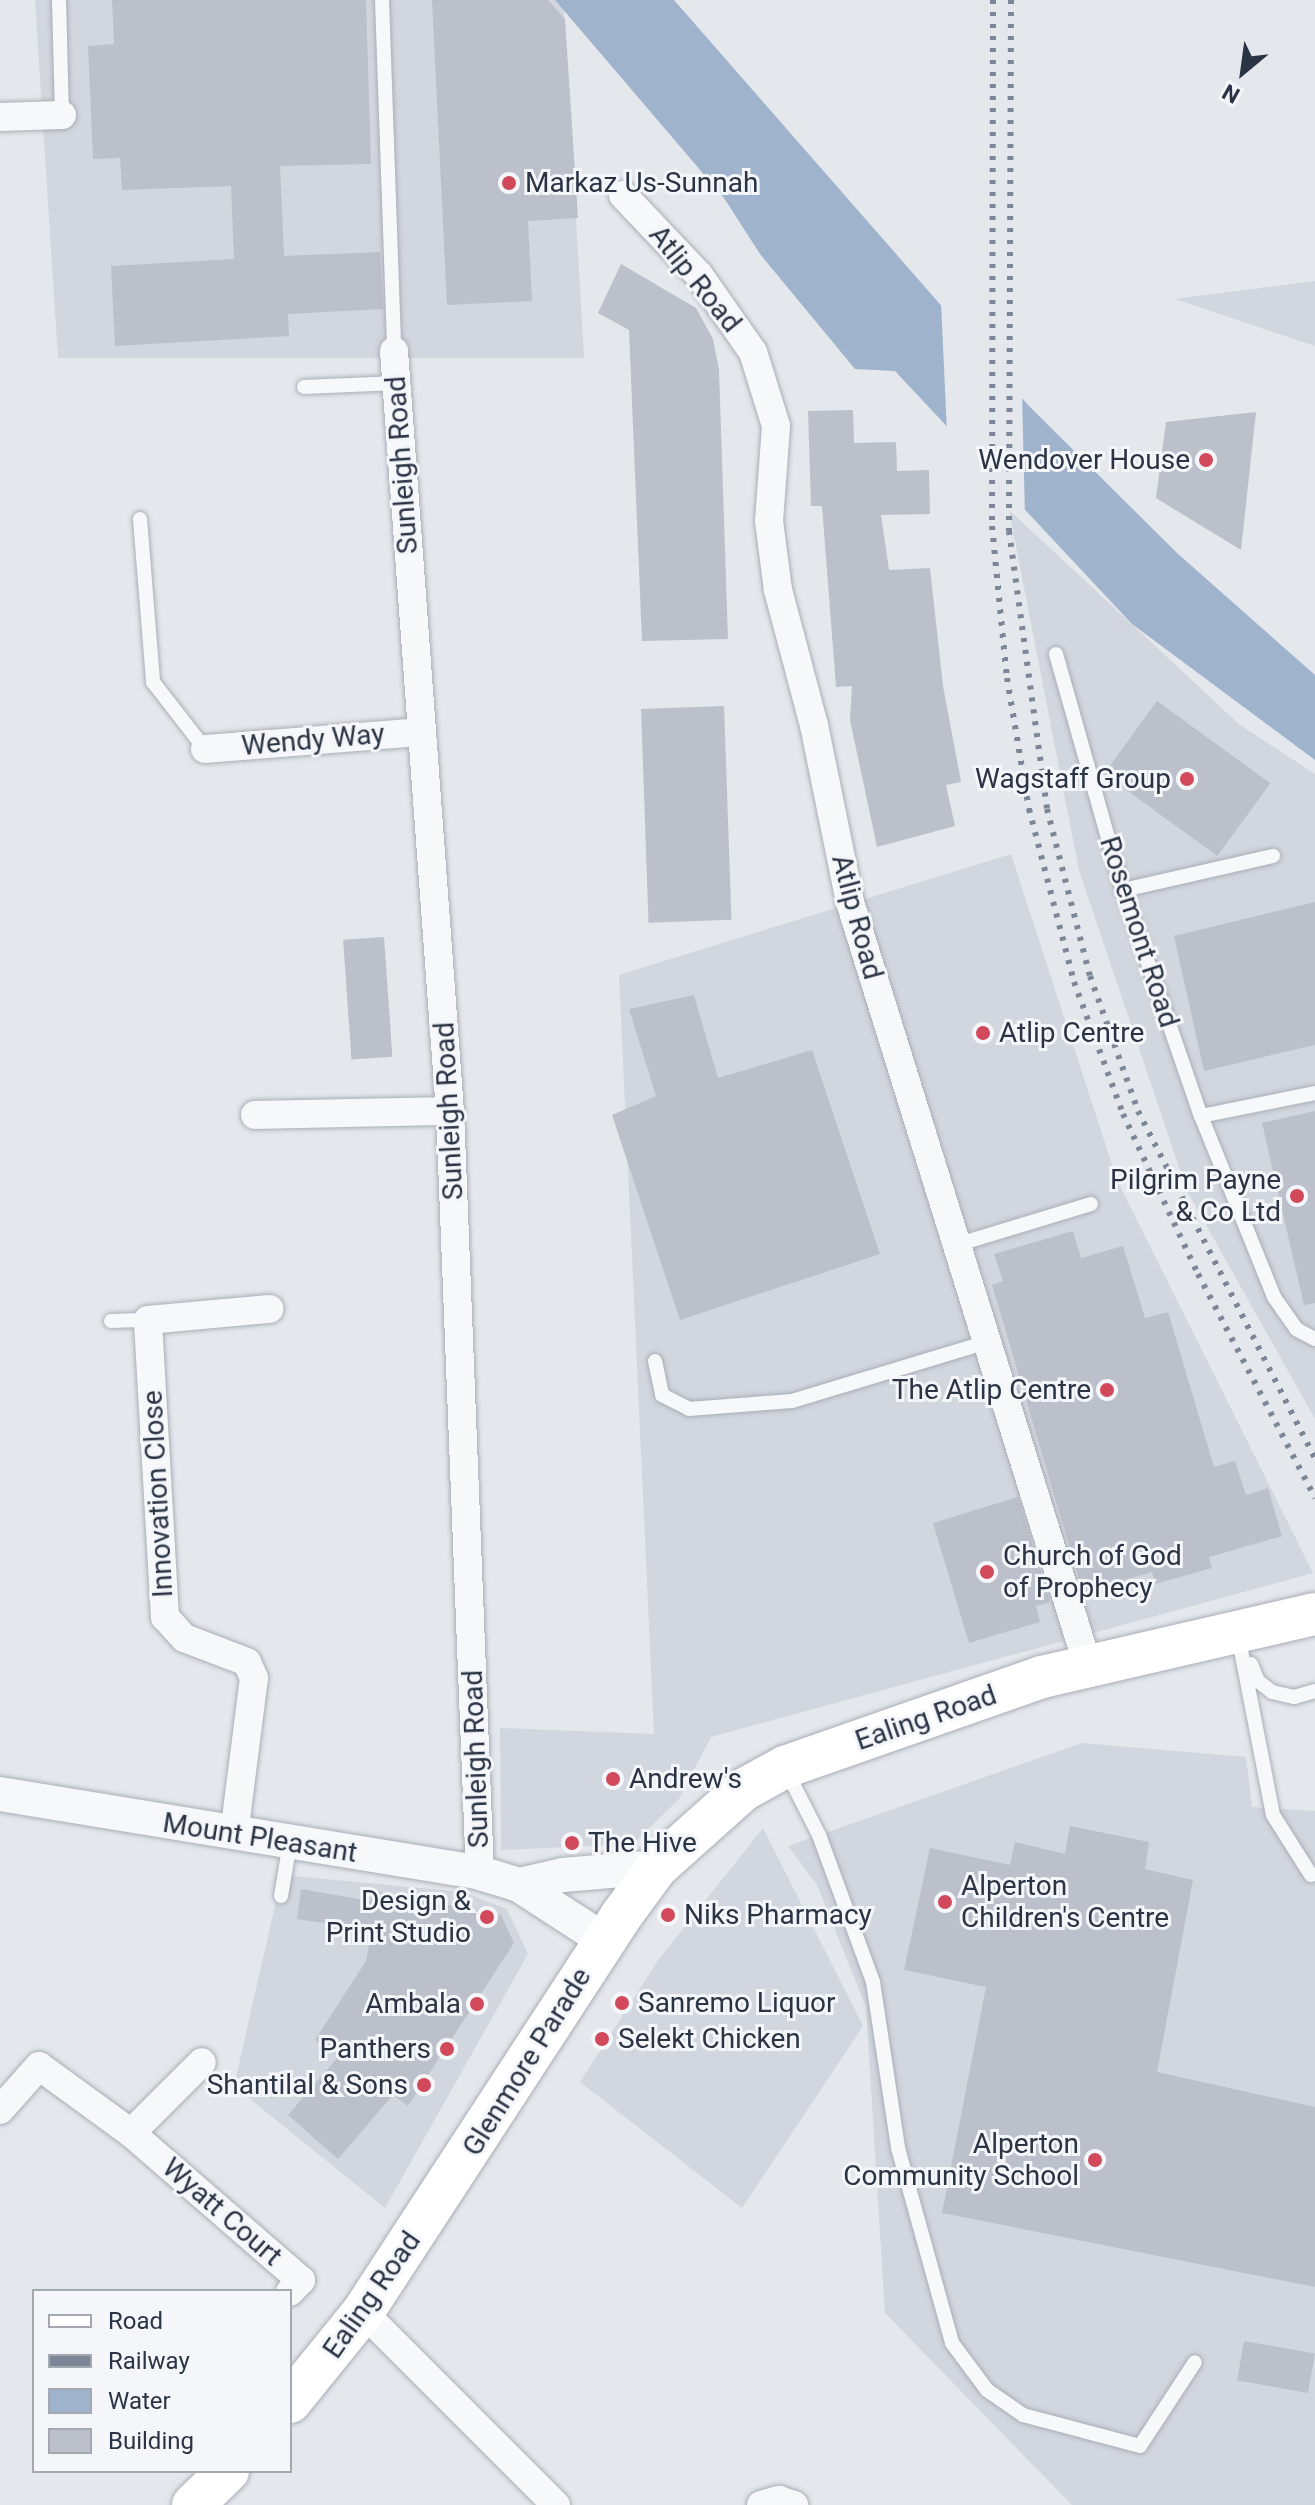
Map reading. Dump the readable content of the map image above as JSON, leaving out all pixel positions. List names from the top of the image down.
{
  "streets": {
    "main road": ["Ealing Road", "Glenmore Parade"],
    "street": [
      "Atlip Road",
      "Sunleigh Road",
      "Wendy Way",
      "Innovation Close",
      "Mount Pleasant",
      "Wyatt Court"
    ],
    "lane": ["Rosemont Road"]
  },
  "crossings": [
    ["Atlip Road", "Ealing Road"],
    ["Sunleigh Road", "Wendy Way"],
    ["Sunleigh Road", "Mount Pleasant"],
    ["Innovation Close", "Mount Pleasant"],
    ["Ealing Road", "Mount Pleasant"],
    ["Ealing Road", "Glenmore Parade"],
    ["Mount Pleasant", "Glenmore Parade"]
  ],
  "places": [
    "Markaz Us-Sunnah",
    "Wendover House",
    "Wagstaff Group",
    "Atlip Centre",
    "Pilgrim Payne & Co Ltd",
    "The Atlip Centre",
    "Church of God of Prophecy",
    "Andrew's",
    "The Hive",
    "Alperton Children's Centre",
    "Niks Pharmacy",
    "Design & Print Studio",
    "Sanremo Liquor",
    "Ambala",
    "Selekt Chicken",
    "Panthers",
    "Shantilal & Sons",
    "Alperton Community School"
  ],
  "legend": [
    "Road",
    "Railway",
    "Water",
    "Building"
  ],
  "north": "bottom left"
}
